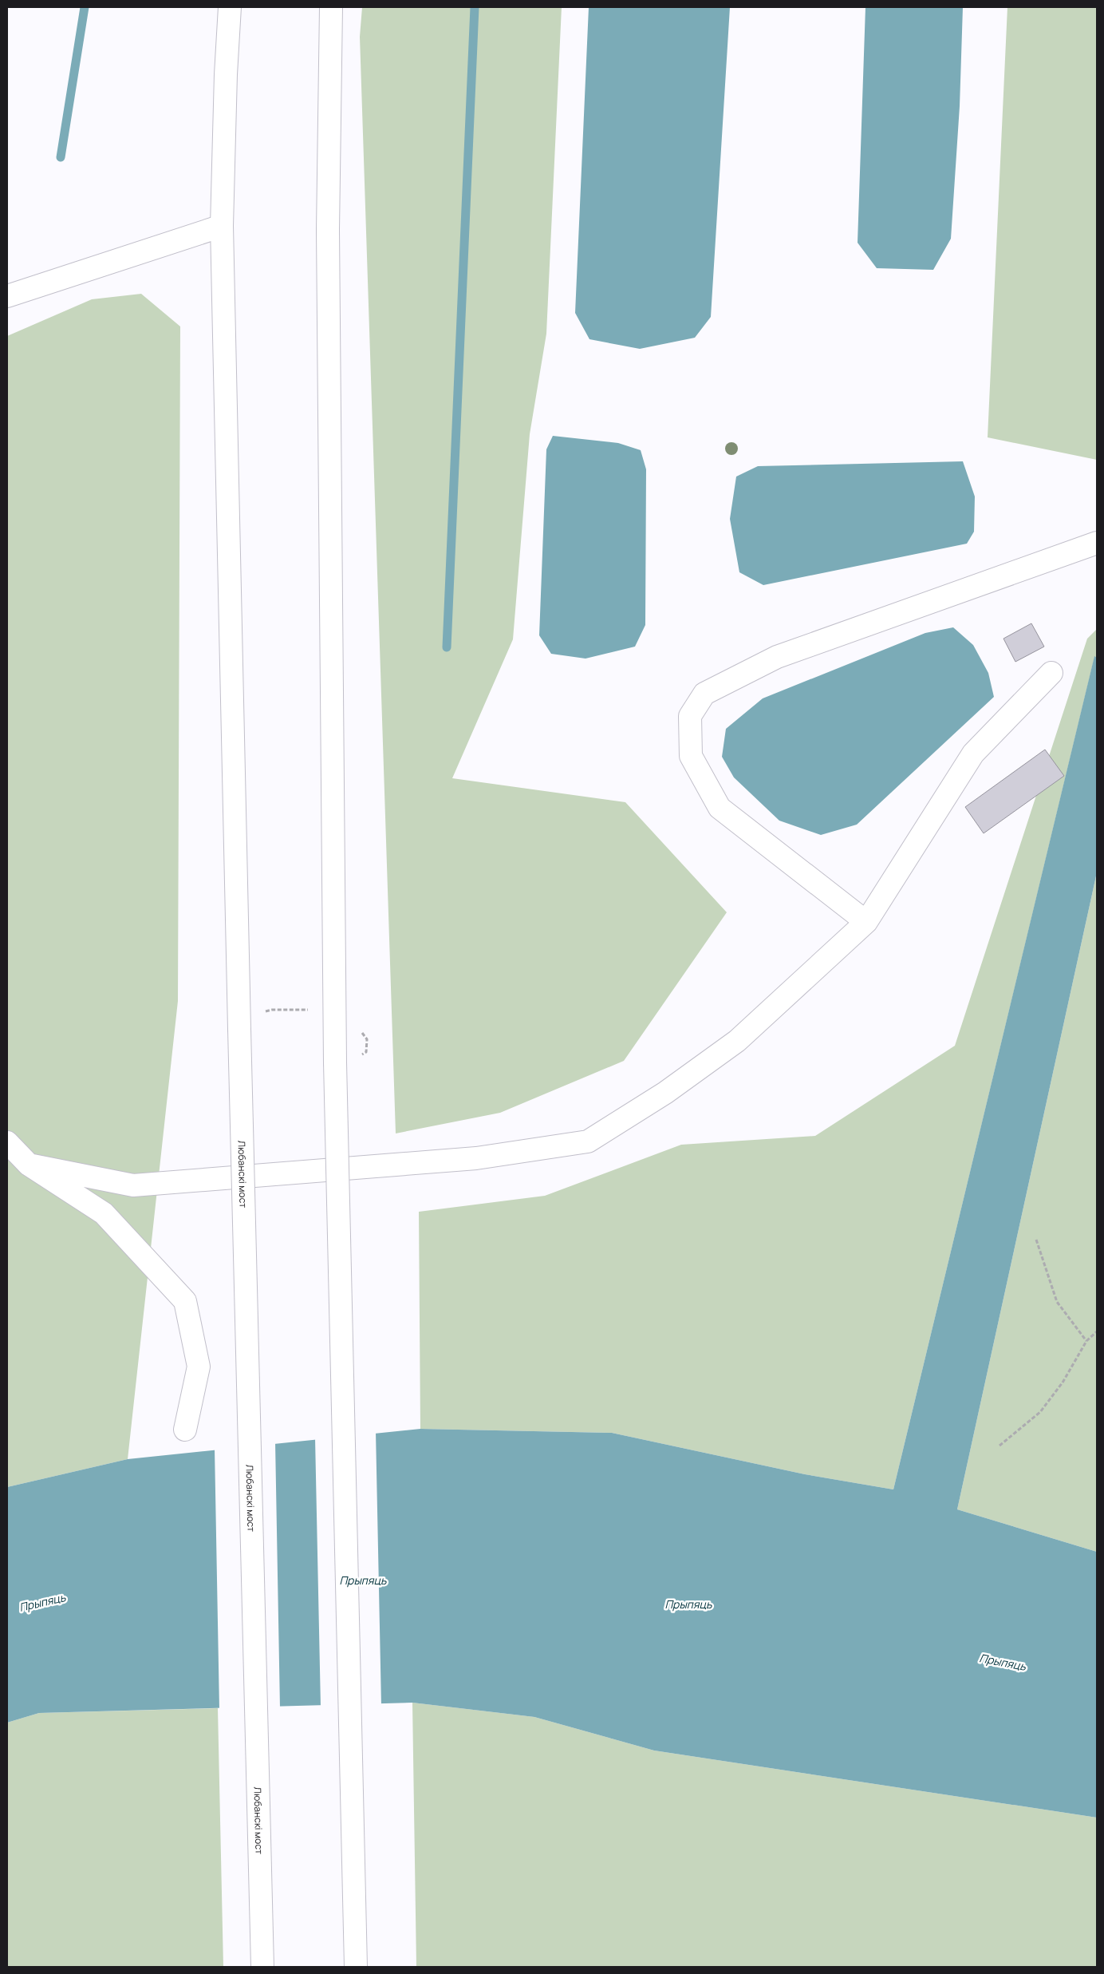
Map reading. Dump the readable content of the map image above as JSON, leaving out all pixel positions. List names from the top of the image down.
{
  "streets": {
    "main road": ["Любанскі мост"]
  },
  "water": ["Прыпяць"]
}
